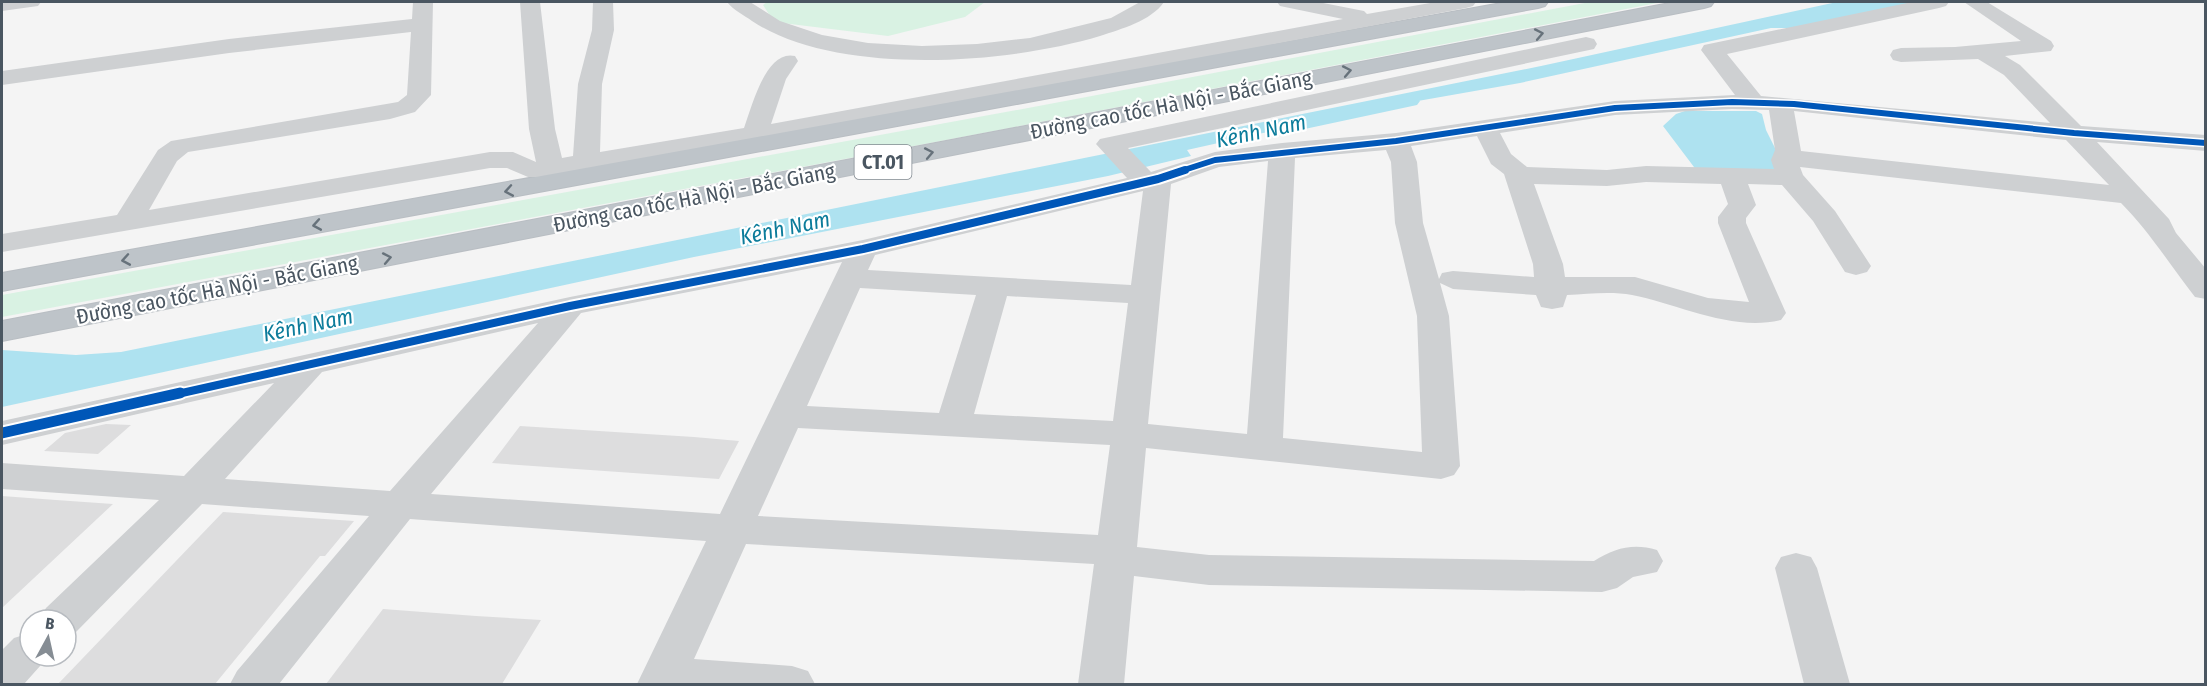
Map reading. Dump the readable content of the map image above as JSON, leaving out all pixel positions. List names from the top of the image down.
{
  "streets": {
    "highway": ["Đường cao tốc Hà Nội - Bắc Giang", "CT.01"]
  },
  "water": ["Kênh Nam"],
  "north": "top"
}
